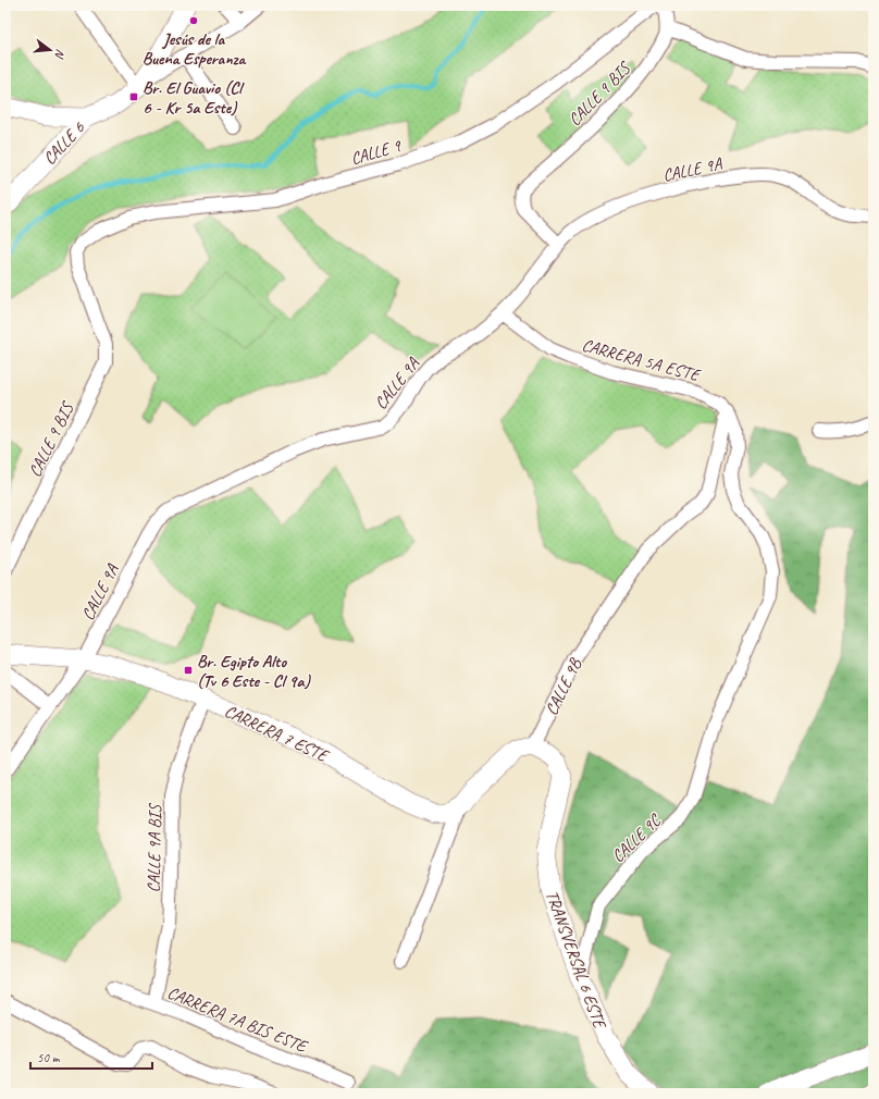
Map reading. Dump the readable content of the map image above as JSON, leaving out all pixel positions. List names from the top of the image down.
{
  "streets": {
    "street": [
      "CALLE 9 BIS",
      "CALLE 6",
      "CALLE 9",
      "CALLE 9A",
      "CARRERA 5A ESTE",
      "CALLE 9B",
      "CARRERA 7 ESTE",
      "CALLE 9C",
      "CALLE 9A BIS",
      "TRANSVERSAL 6 ESTE",
      "CARRERA 7A BIS ESTE"
    ]
  },
  "crossings": [
    ["CALLE 9 BIS", "CALLE 9"],
    ["CALLE 9 BIS", "CALLE 9A"],
    ["CALLE 9A", "CARRERA 5A ESTE"],
    ["CALLE 9A", "CARRERA 7 ESTE"],
    ["CARRERA 5A ESTE", "CALLE 9B"],
    ["CARRERA 5A ESTE", "CALLE 9C"],
    ["CALLE 9B", "CALLE 9C"],
    ["CALLE 9B", "TRANSVERSAL 6 ESTE"],
    ["CARRERA 7 ESTE", "CALLE 9A BIS"],
    ["CALLE 9C", "TRANSVERSAL 6 ESTE"],
    ["CALLE 9A BIS", "CARRERA 7A BIS ESTE"]
  ],
  "places": {
    "other": ["Jesús de la Buena Esperanza"],
    "transit": ["Br. El Guavio (Cl 6 - Kr 5a Este)", "Br. Egipto Alto (Tv 6 Este - Cl 9a)"]
  },
  "scale_bar": "50 m",
  "north": "right"
}
